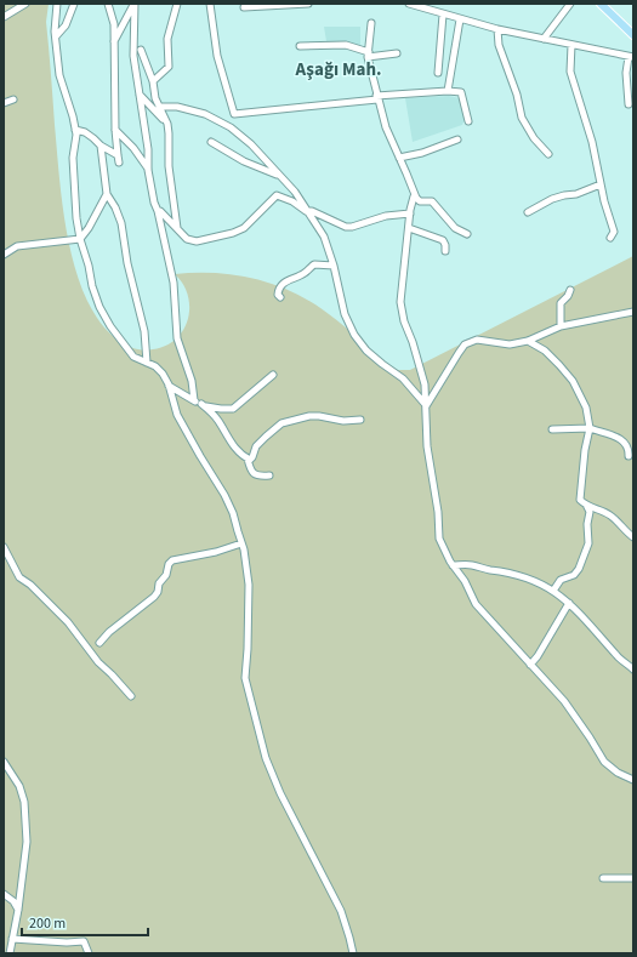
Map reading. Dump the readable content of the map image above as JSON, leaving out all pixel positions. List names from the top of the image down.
{
  "districts": ["Aşağı Mah."],
  "scale_bar": "200 m"
}
